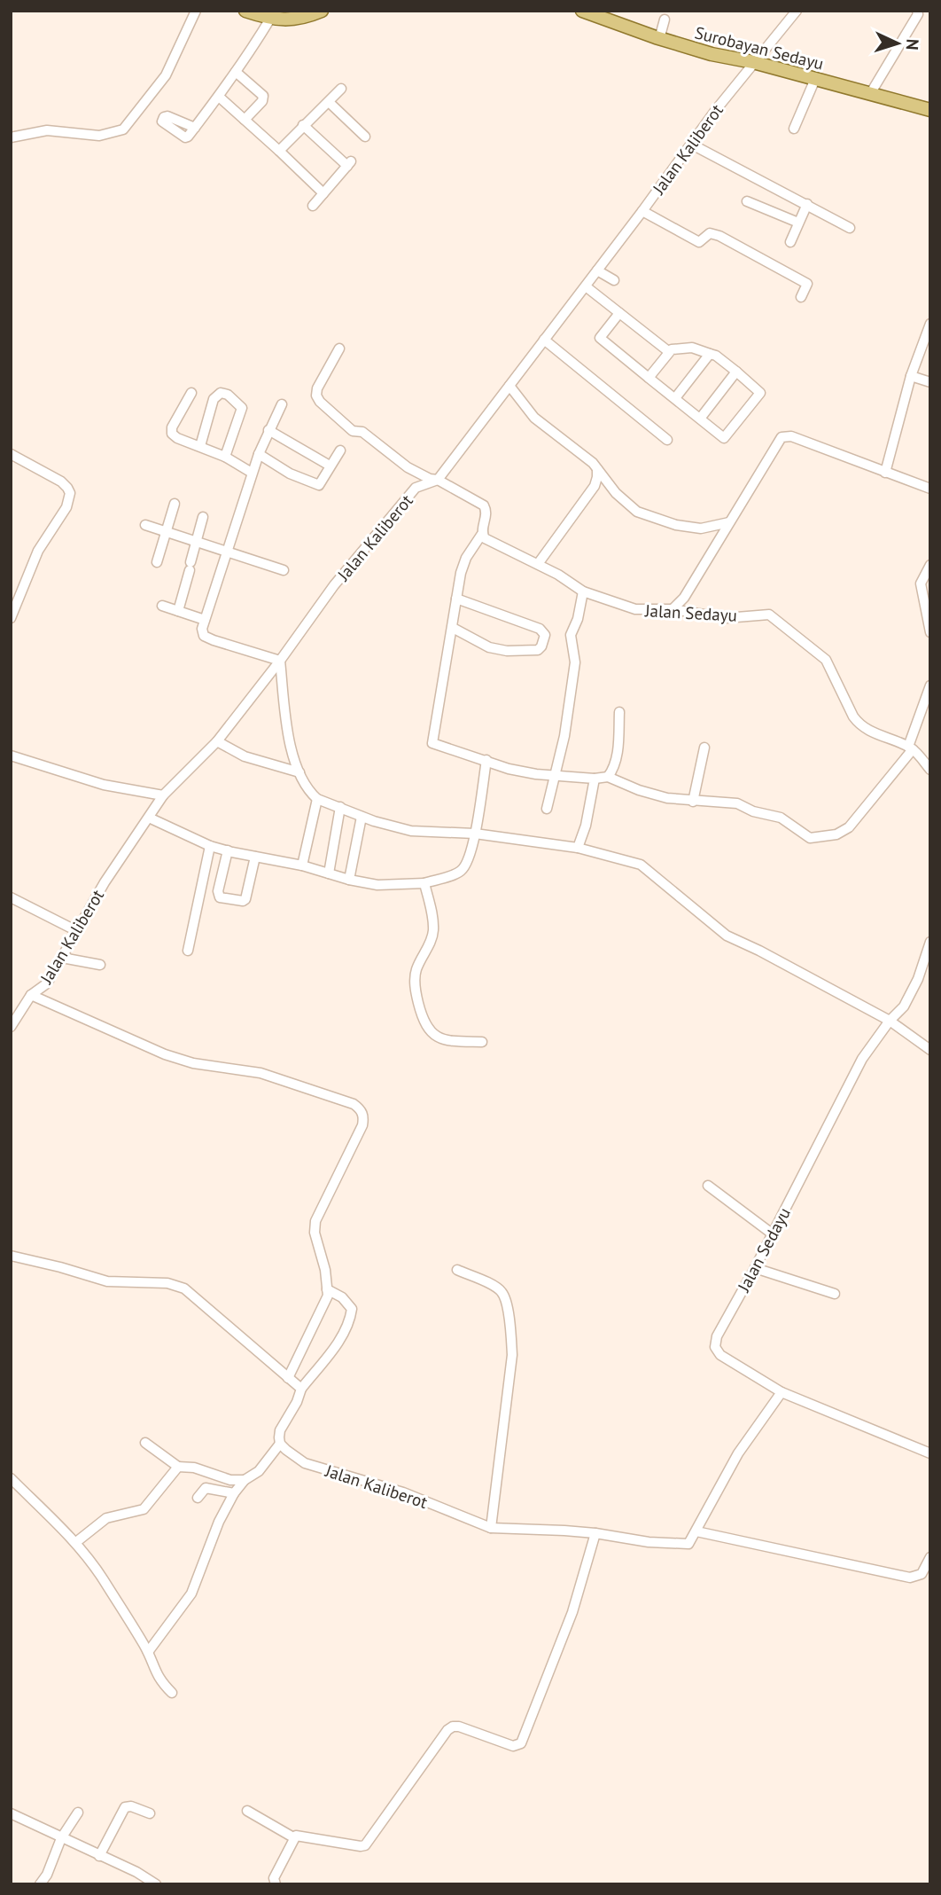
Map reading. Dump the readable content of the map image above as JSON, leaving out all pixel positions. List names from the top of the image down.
{
  "streets": {
    "main road": ["Surobayan Sedayu"],
    "street": ["Jalan Kaliberot", "Jalan Sedayu"]
  },
  "crossings": [
    ["Surobayan Sedayu", "Jalan Kaliberot"]
  ],
  "north": "right"
}
